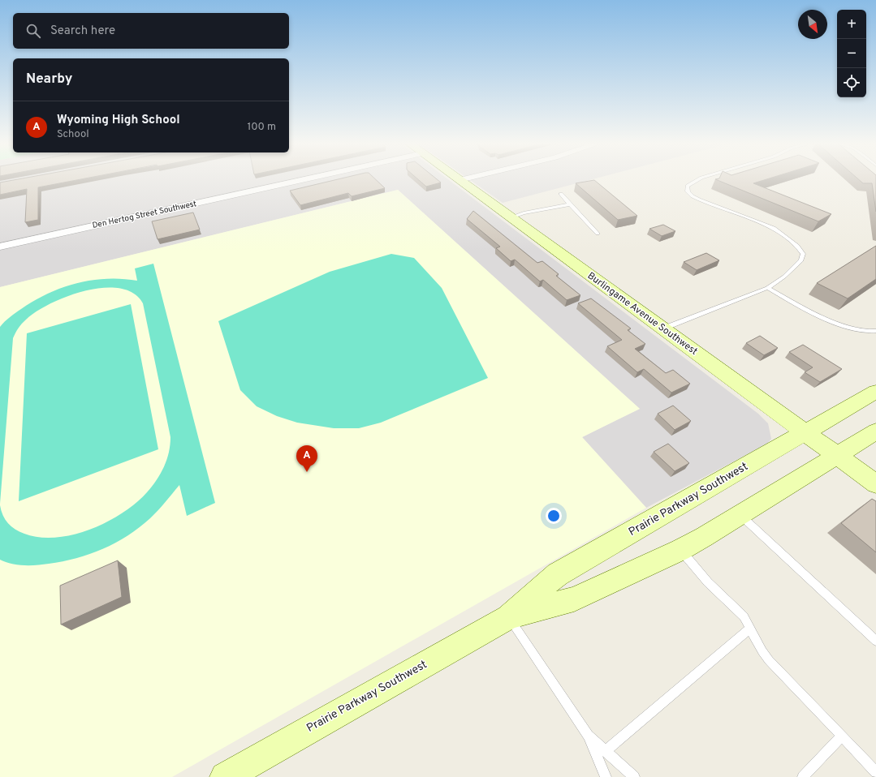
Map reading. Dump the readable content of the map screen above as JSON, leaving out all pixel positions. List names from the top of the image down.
{
  "streets": {
    "street": ["Den Hertog Street Southwest", "Burlingame Avenue Southwest", "Prairie Parkway Southwest"]
  },
  "crossings": [
    ["Burlingame Avenue Southwest", "Prairie Parkway Southwest"]
  ],
  "north": "bottom right",
  "page": {
    "map_buttons": ["+", "−"],
    "search": "Search here",
    "heading": "Nearby",
    "list": [
      {
        "mark": "A",
        "name": "Wyoming High School",
        "note": "School",
        "value": "100 m"
      }
    ],
    "pins": "A"
  }
}
